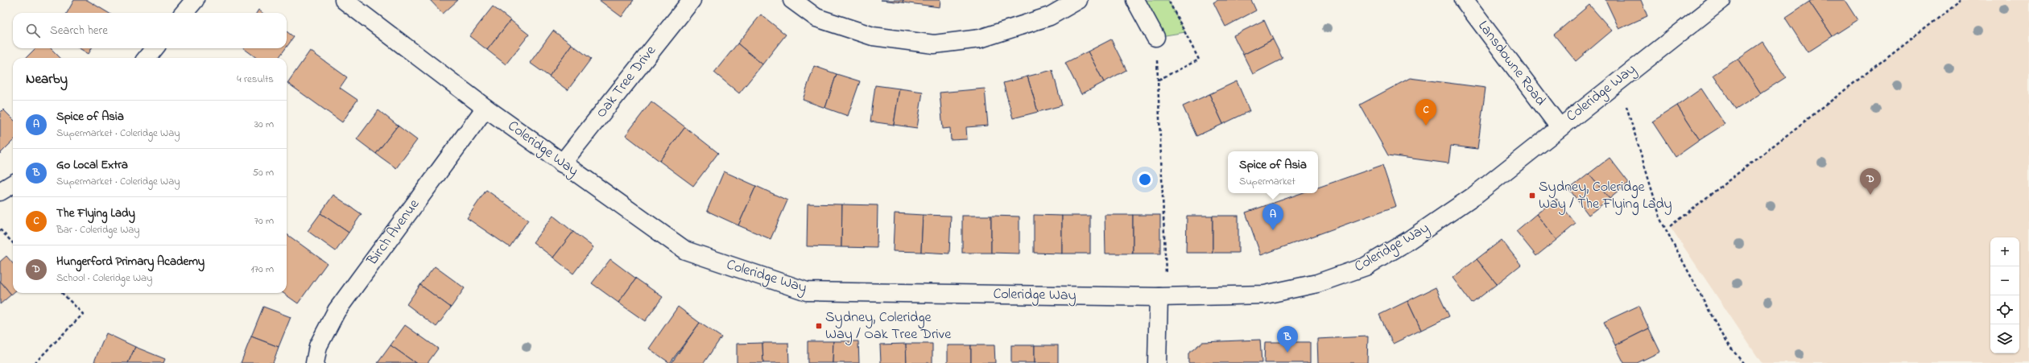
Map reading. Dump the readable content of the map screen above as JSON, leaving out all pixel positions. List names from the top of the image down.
{
  "streets": {
    "street": [
      "Lansdowne Road",
      "Oak Tree Drive",
      "Coleridge Way",
      "Birch Avenue"
    ]
  },
  "crossings": [
    ["Lansdowne Road", "Coleridge Way"],
    ["Oak Tree Drive", "Coleridge Way"],
    ["Coleridge Way", "Birch Avenue"]
  ],
  "places": {
    "transit": ["Sydney, Coleridge Way / The Flying Lady", "Sydney, Coleridge Way / Oak Tree Drive"]
  },
  "page": {
    "search": "Search here",
    "heading": ["Nearby", "4 results"],
    "pins": [
      "C",
      "D",
      "A",
      "B"
    ],
    "list": [
      {
        "mark": "A",
        "name": "Spice of Asia",
        "note": "Supermarket · Coleridge Way",
        "value": "30 m"
      },
      {
        "mark": "B",
        "name": "Go Local Extra",
        "note": "Supermarket · Coleridge Way",
        "value": "50 m"
      },
      {
        "mark": "C",
        "name": "The Flying Lady",
        "note": "Bar · Coleridge Way",
        "value": "70 m"
      },
      {
        "mark": "D",
        "name": "Hungerford Primary Academy",
        "note": "School · Coleridge Way",
        "value": "170 m"
      }
    ],
    "popup": ["Spice of Asia", "Supermarket"],
    "map_buttons": ["+", "−"]
  }
}
